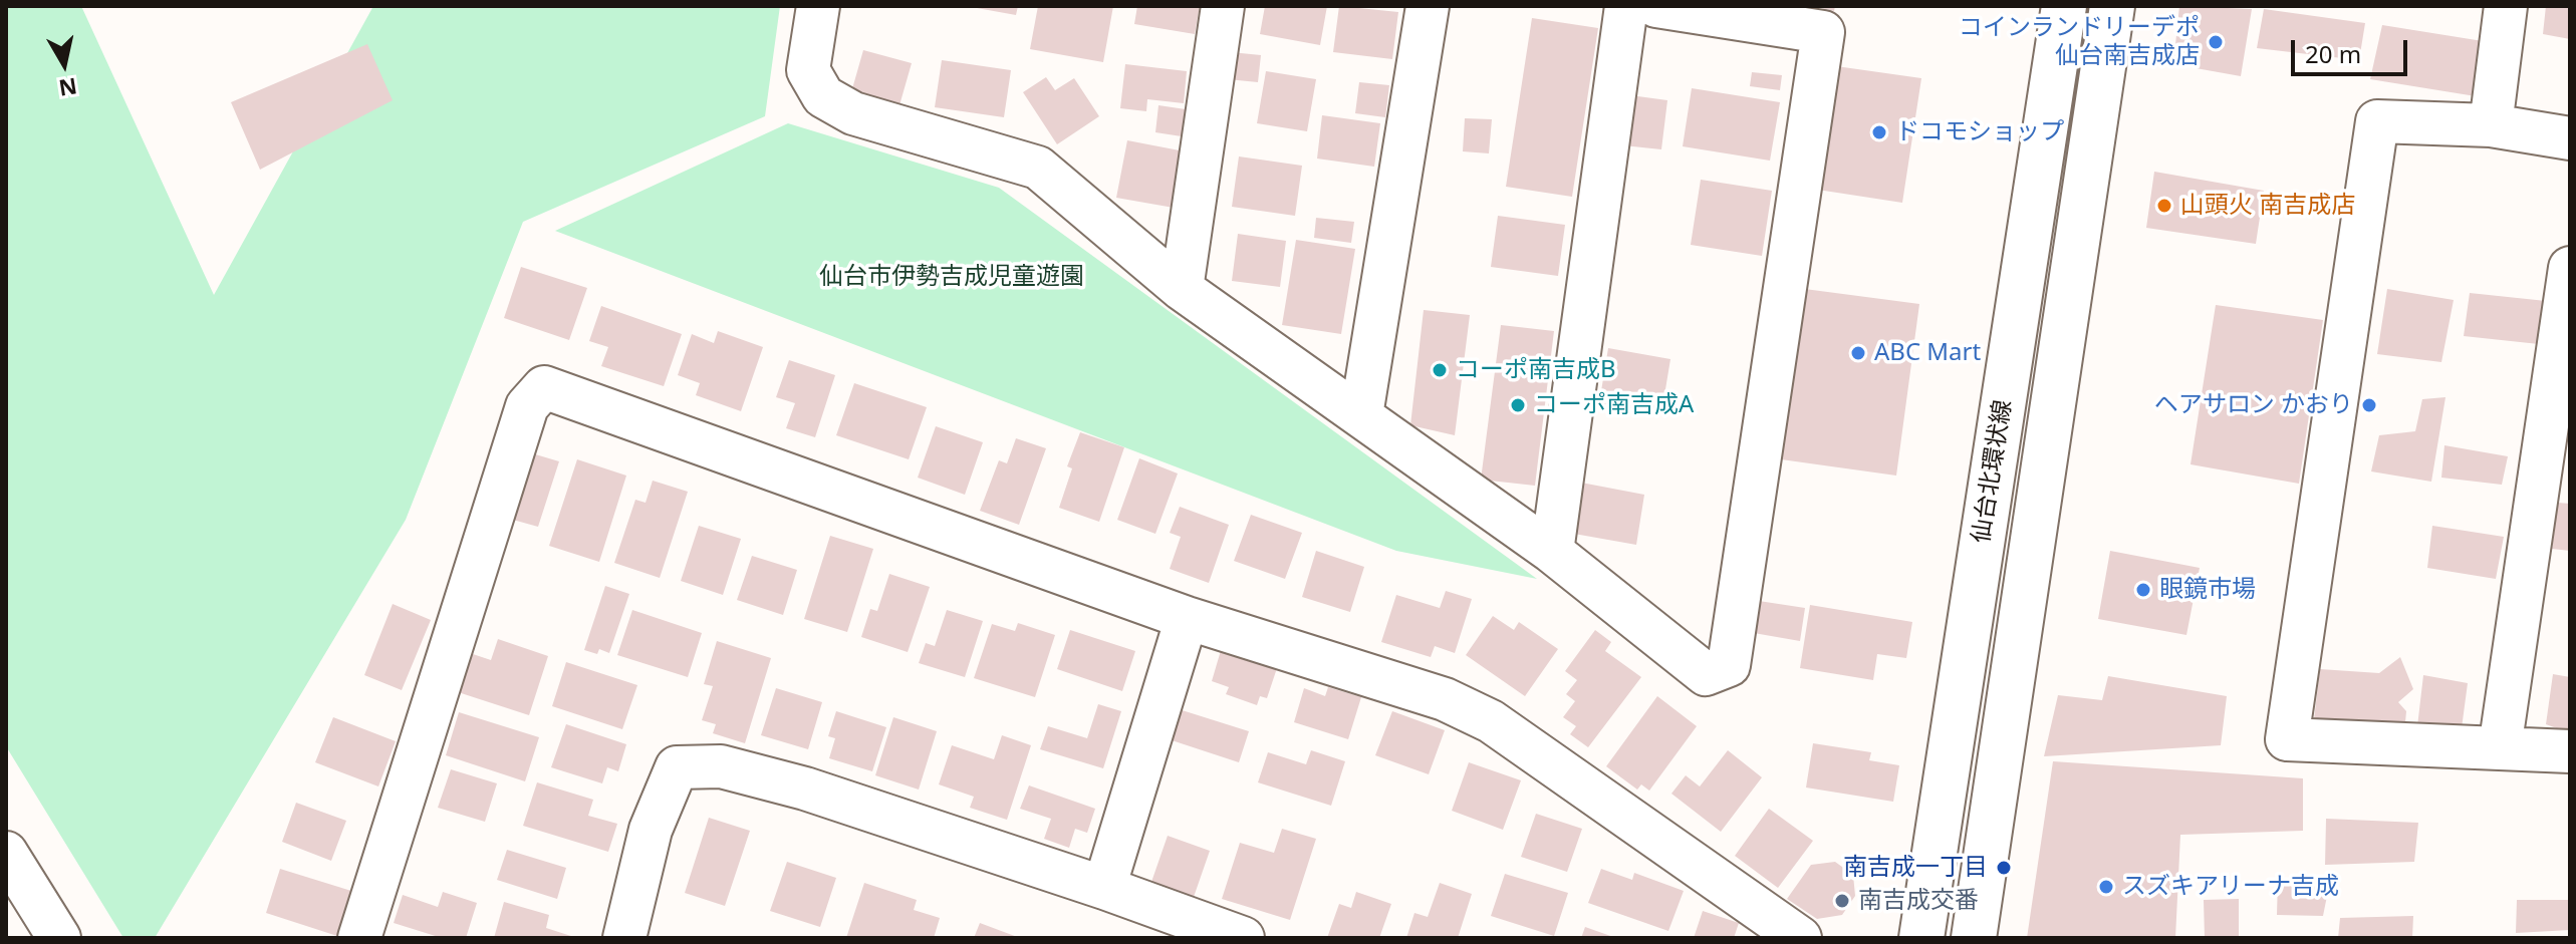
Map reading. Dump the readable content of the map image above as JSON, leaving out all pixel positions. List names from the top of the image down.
{
  "streets": {
    "main road": ["仙台北環状線"]
  },
  "parks": ["仙台市伊勢吉成児童遊園"],
  "places": [
    "コインランドリーデポ 仙台南吉成店",
    "ドコモショップ",
    "山頭火 南吉成店",
    "ABC Mart",
    "コーポ南吉成B",
    "コーポ南吉成A",
    "ヘアサロン かおり",
    "眼鏡市場",
    "南吉成一丁目",
    "スズキアリーナ吉成",
    "南吉成交番"
  ],
  "scale_bar": "20 m",
  "north": "bottom"
}
